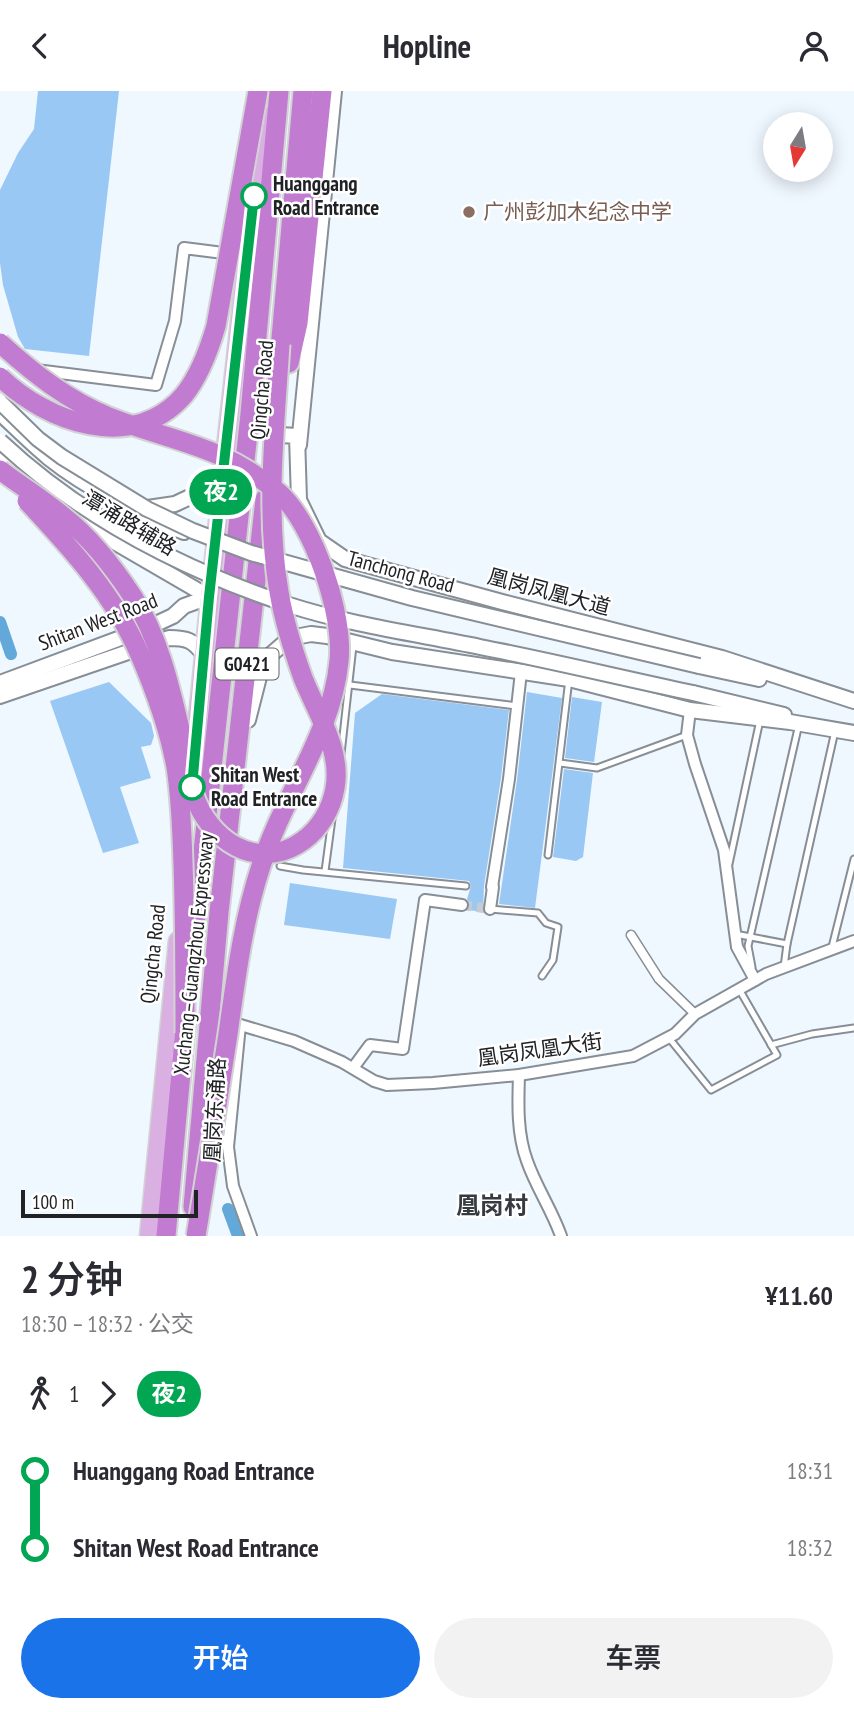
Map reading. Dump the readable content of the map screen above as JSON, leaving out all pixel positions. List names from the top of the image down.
{
  "streets": {
    "highway": ["G0421", "Xuchang–Guangzhou Expressway"],
    "main road": ["Qingcha Road"],
    "street": [
      "潭涌路辅路",
      "Tanchong Road",
      "凰岗凤凰大道",
      "Shitan West Road",
      "凰岗凤凰大街",
      "凰岗东涌路"
    ]
  },
  "crossings": [
    ["Qingcha Road", "潭涌路辅路"],
    ["Qingcha Road", "凰岗凤凰大道"],
    ["Qingcha Road", "Shitan West Road"],
    ["Qingcha Road", "凰岗凤凰大街"],
    ["潭涌路辅路", "Shitan West Road"],
    ["Tanchong Road", "凰岗凤凰大道"],
    ["凰岗凤凰大街", "凰岗东涌路"]
  ],
  "districts": ["凰岗村"],
  "places": ["Huanggang Road Entrance", "广州彭加木纪念中学", "Shitan West Road Entrance"],
  "lines": ["bus line 夜2"],
  "scale_bar": "100 m",
  "north": "bottom",
  "page": {
    "header": "Hopline",
    "on_map": "夜2",
    "scale": "100 m",
    "heading": ["2 分钟", "18:30 – 18:32 · 公交", "¥11.60"],
    "legs": ["1", "夜2"],
    "list": [
      {
        "name": "Huanggang Road Entrance",
        "value": "18:31"
      },
      {
        "name": "Shitan West Road Entrance",
        "value": "18:32"
      }
    ],
    "buttons": ["开始", "车票"]
  }
}
